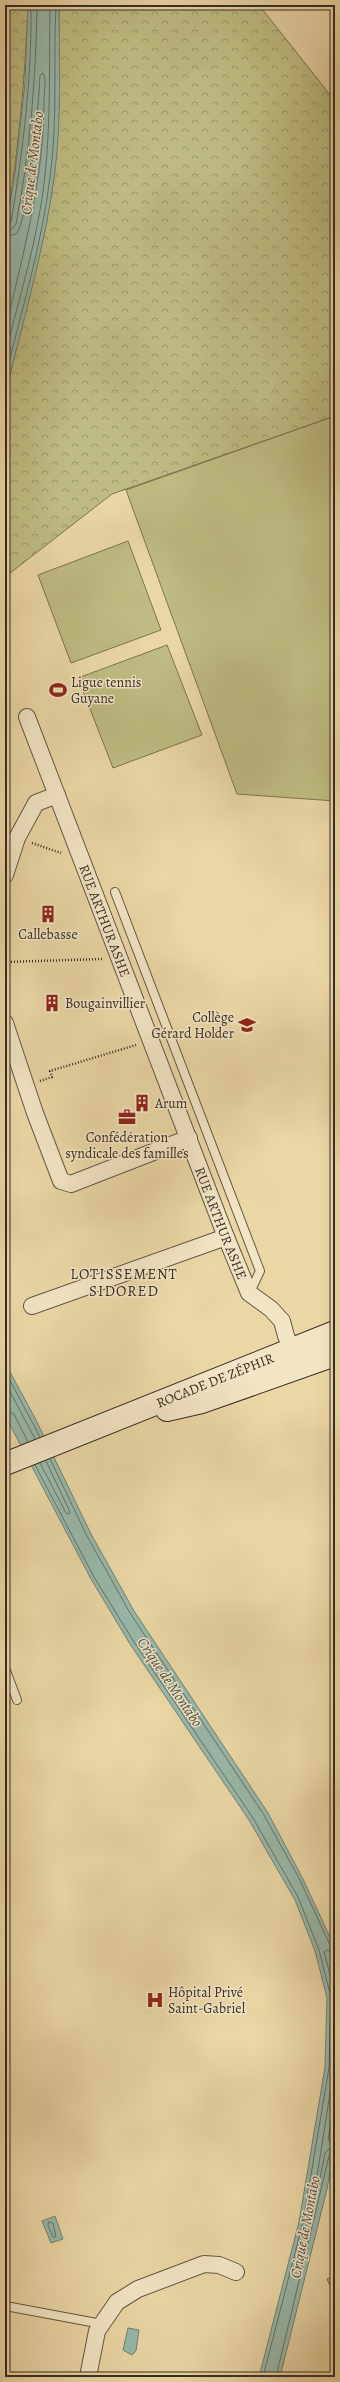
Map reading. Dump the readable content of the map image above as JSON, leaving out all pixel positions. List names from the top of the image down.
{
  "streets": {
    "main road": ["ROCADE DE ZÉPHIR"],
    "street": ["RUE ARTHUR ASHE"]
  },
  "crossings": [
    ["RUE ARTHUR ASHE", "ROCADE DE ZÉPHIR"]
  ],
  "districts": ["LOTISSEMENT SIDORED"],
  "water": ["Crique de Montabo"],
  "places": {
    "sports": ["Ligue tennis Guyane"],
    "building": ["Callebasse", "Bougainvillier", "Arum"],
    "school or university": ["Collège Gérard Holder"],
    "office": ["Confédération syndicale des familles"],
    "hospital": ["Hôpital Privé Saint-Gabriel"]
  }
}
